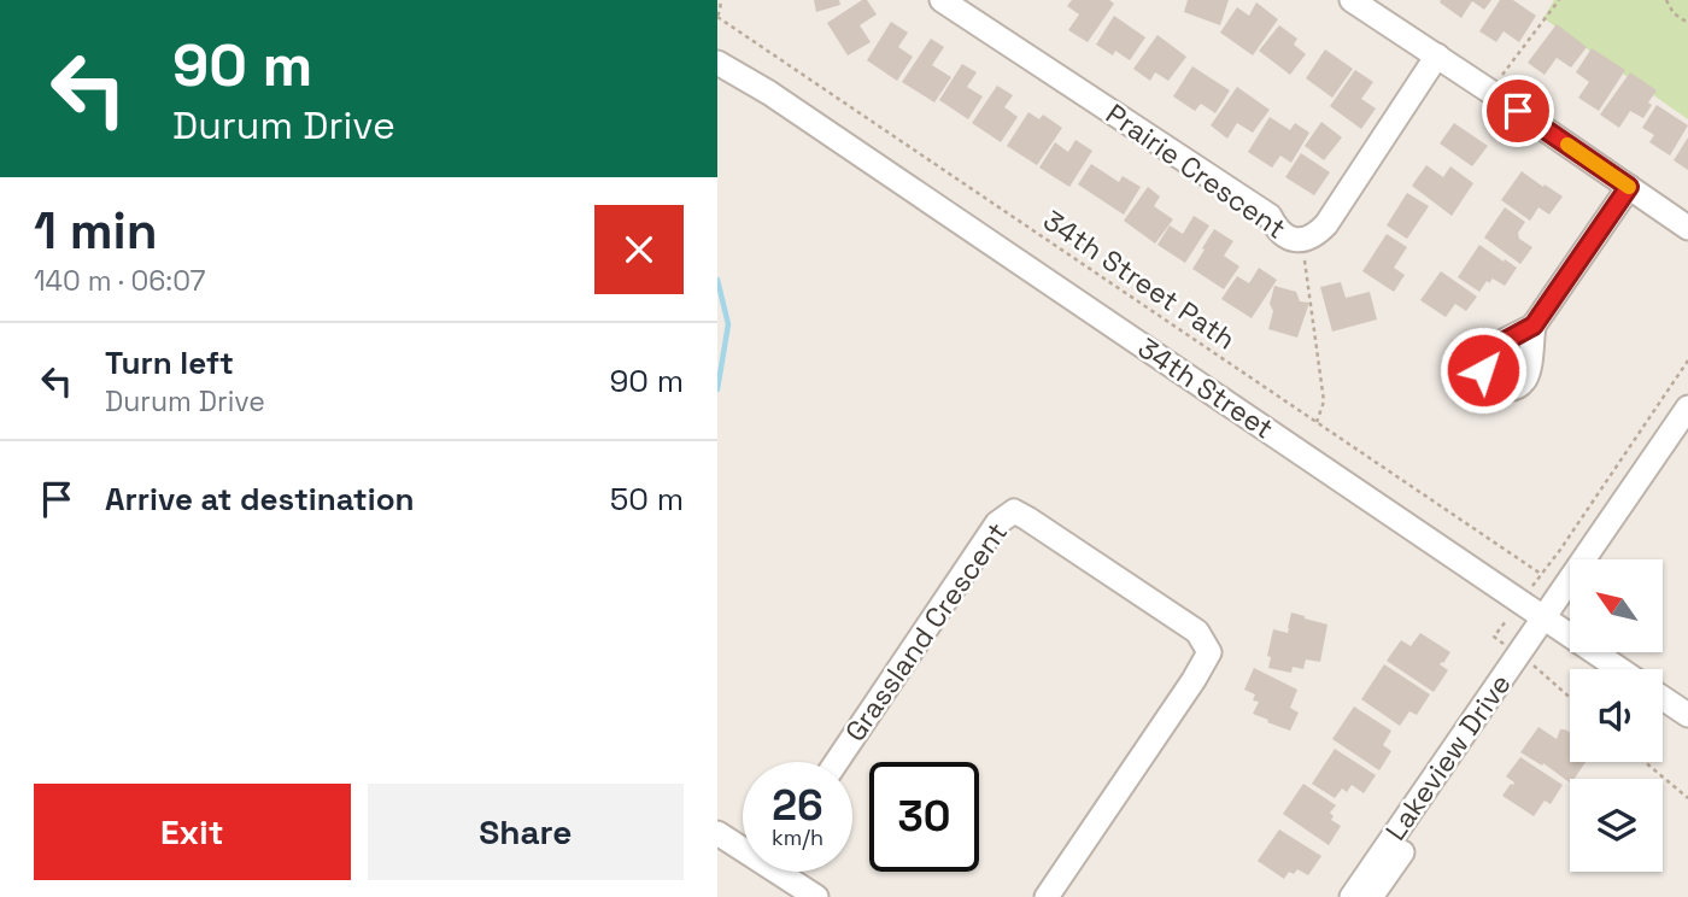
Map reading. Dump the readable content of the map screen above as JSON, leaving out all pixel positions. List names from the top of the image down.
{
  "streets": {
    "street": [
      "Prairie Crescent",
      "34th Street",
      "Grassland Crescent",
      "Lakeview Drive"
    ],
    "path": ["34th Street Path"]
  },
  "crossings": [
    ["34th Street", "Lakeview Drive"]
  ],
  "north": "top left",
  "page": {
    "turn": ["90 m", "Durum Drive"],
    "heading": ["1 min", "140 m · 06:07"],
    "list": [
      {
        "name": "Turn left",
        "note": "Durum Drive",
        "value": "90 m"
      },
      {
        "name": "Arrive at destination",
        "value": "50 m"
      }
    ],
    "speed": "26 km/h",
    "limit": "30",
    "buttons": ["Exit", "Share"]
  }
}
